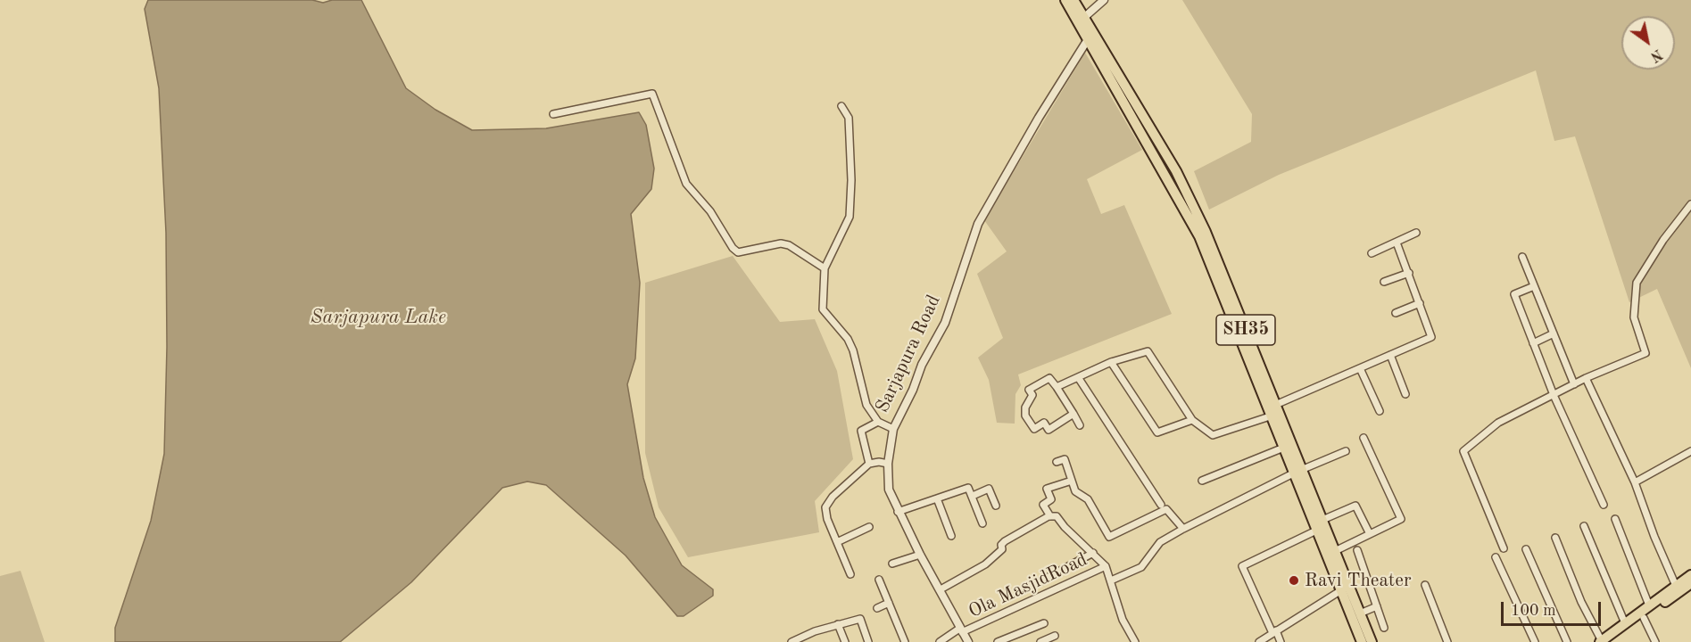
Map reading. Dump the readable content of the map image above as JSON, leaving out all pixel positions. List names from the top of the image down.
{
  "streets": {
    "main road": ["SH35"],
    "street": ["Sarjapura Road", "Ola MasjidRoad"]
  },
  "crossings": [
    ["SH35", "Sarjapura Road"],
    ["Sarjapura Road", "Ola MasjidRoad"]
  ],
  "water": ["Sarjapura Lake"],
  "places": ["Ravi Theater"],
  "scale_bar": "100 m",
  "north": "bottom right"
}
